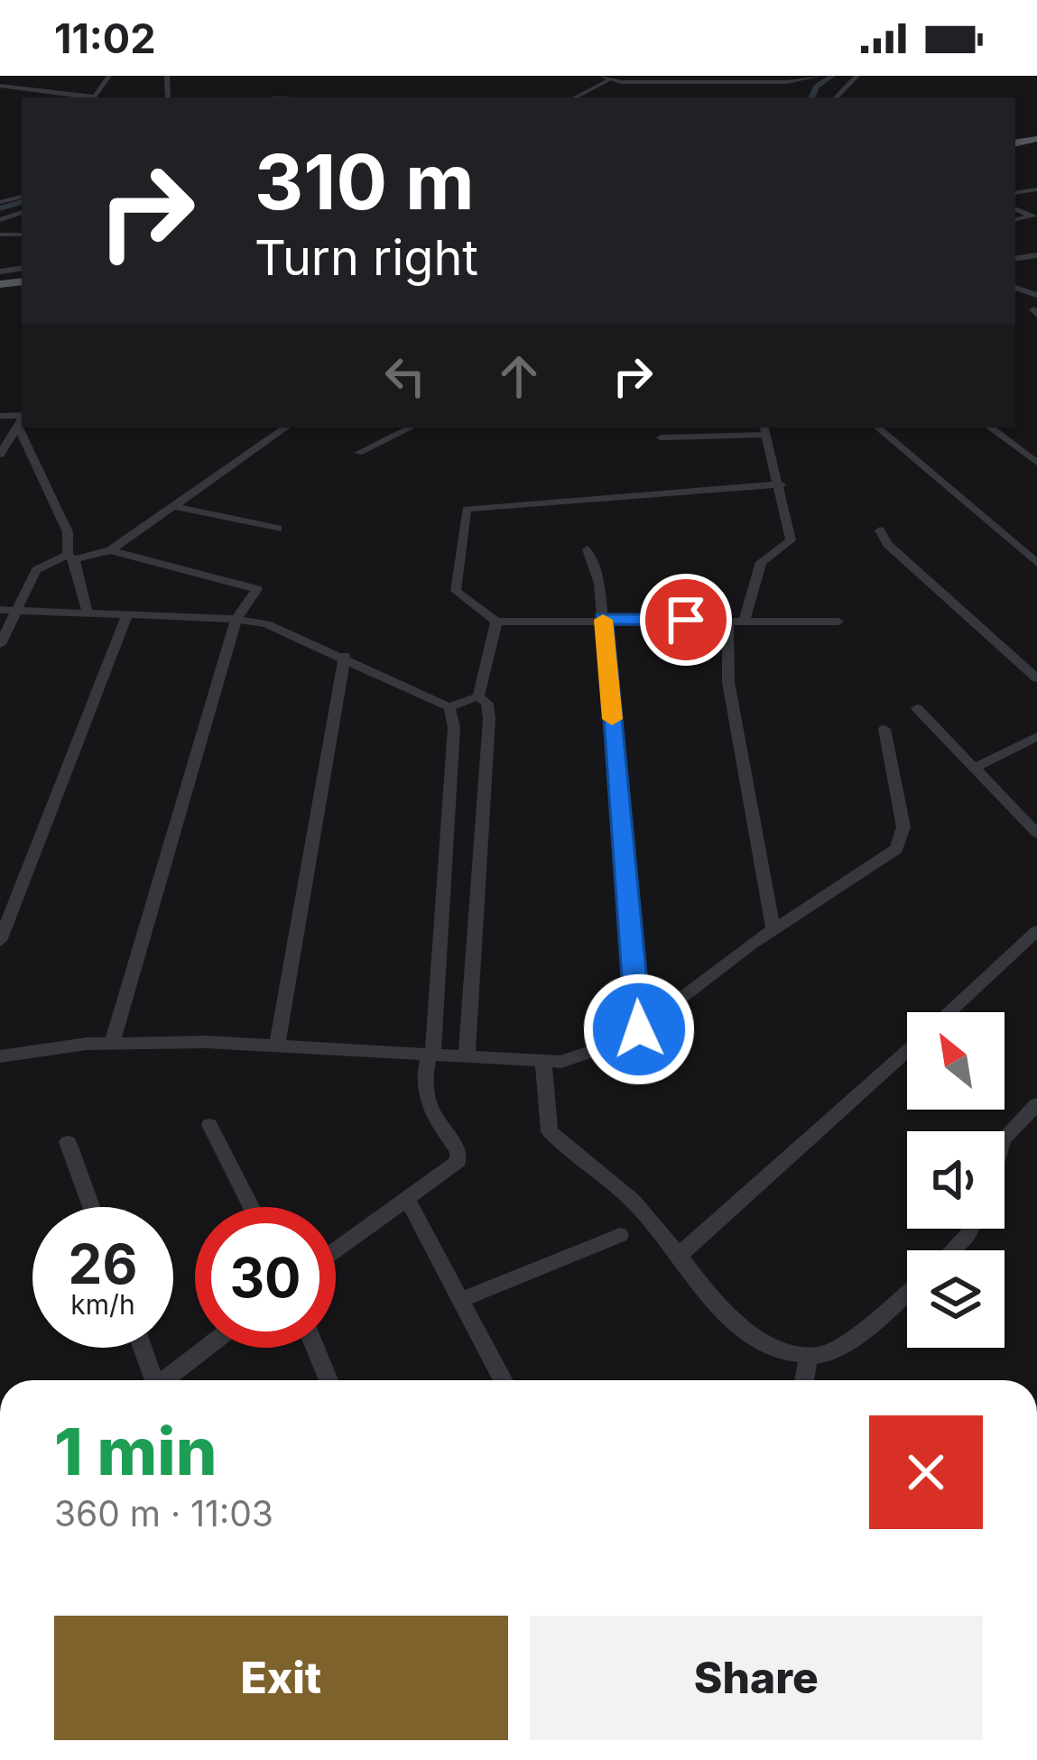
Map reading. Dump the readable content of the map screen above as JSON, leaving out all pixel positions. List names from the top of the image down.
{
  "north": "top left",
  "page": {
    "status": "11:02",
    "turn": ["310 m", "Turn right"],
    "speed": "26 km/h",
    "limit": "30",
    "heading": ["1 min", "360 m · 11:03"],
    "buttons": ["Exit", "Share"]
  }
}
